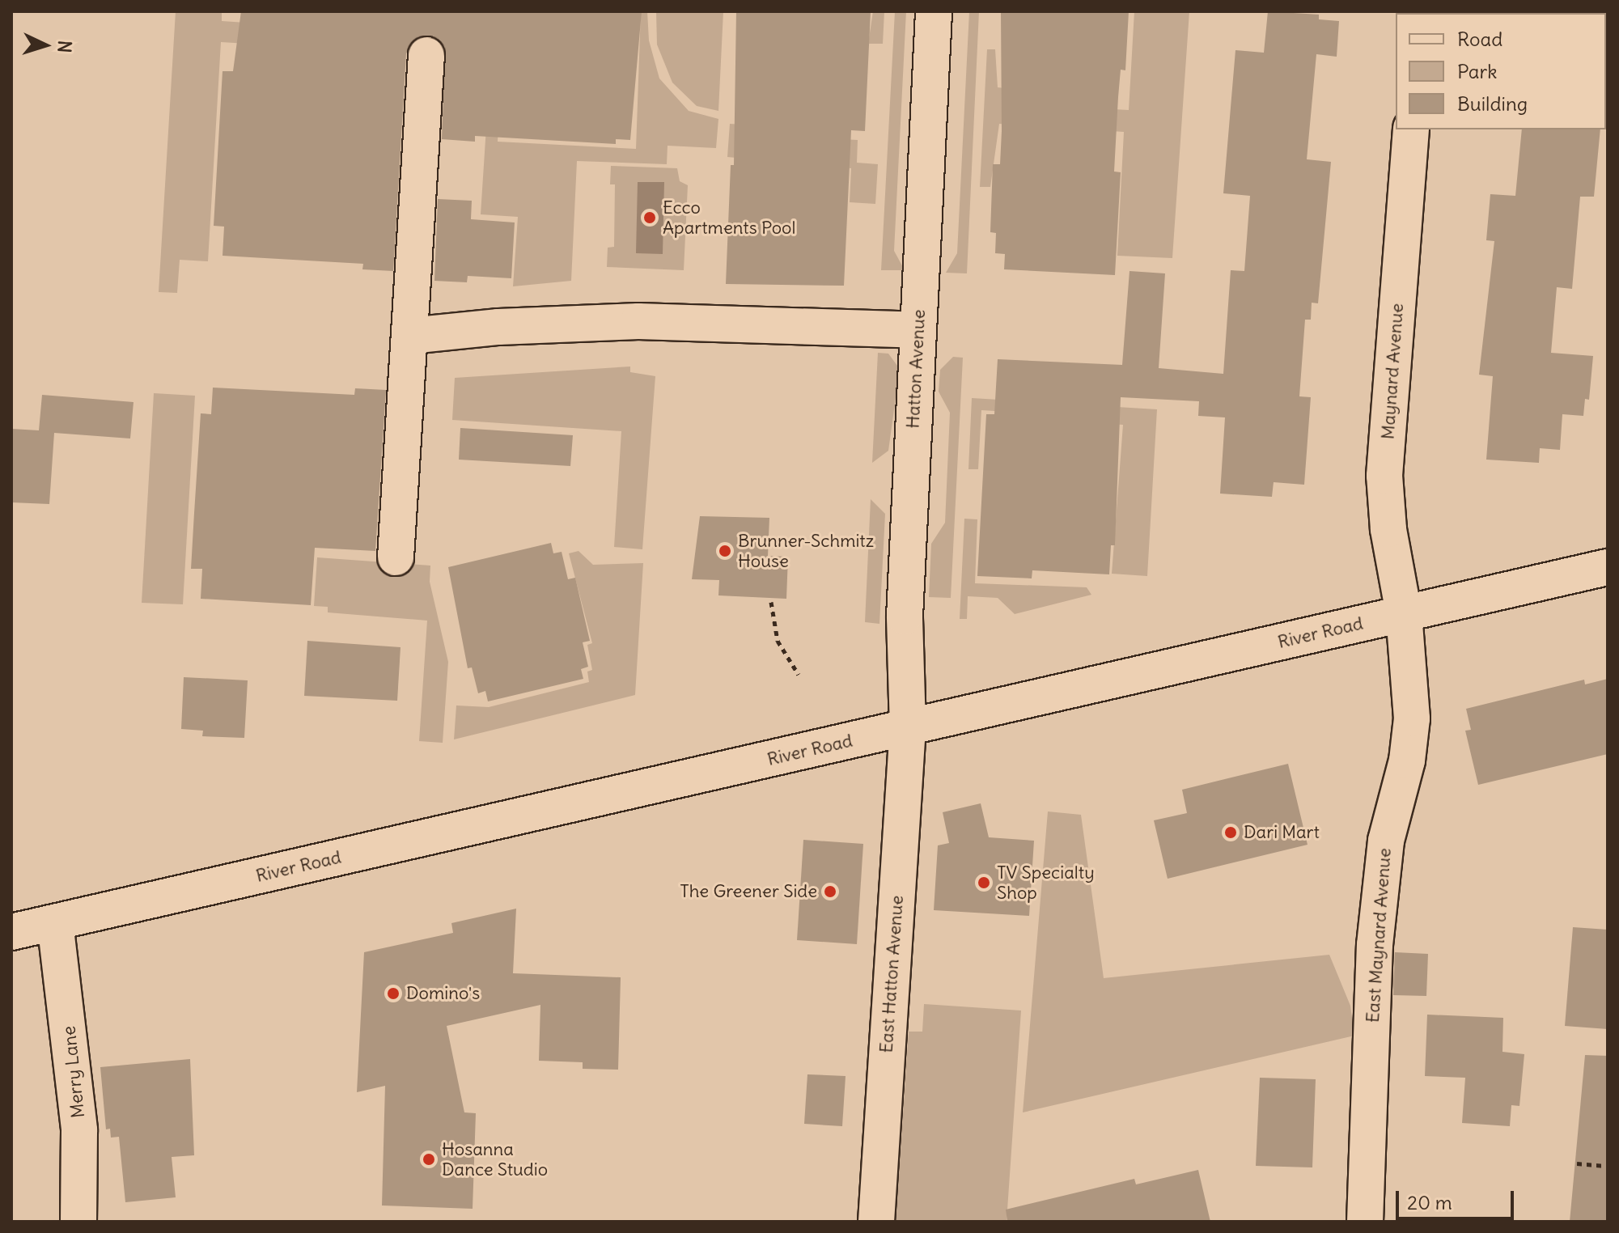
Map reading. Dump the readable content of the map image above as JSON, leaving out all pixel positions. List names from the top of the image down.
{
  "streets": {
    "street": [
      "Hatton Avenue",
      "Maynard Avenue",
      "River Road",
      "East Maynard Avenue",
      "East Hatton Avenue",
      "Merry Lane"
    ]
  },
  "crossings": [
    ["Hatton Avenue", "River Road"],
    ["Hatton Avenue", "East Hatton Avenue"],
    ["Maynard Avenue", "River Road"],
    ["Maynard Avenue", "East Maynard Avenue"],
    ["River Road", "East Maynard Avenue"],
    ["River Road", "East Hatton Avenue"],
    ["River Road", "Merry Lane"]
  ],
  "places": [
    "Ecco Apartments Pool",
    "Brunner-Schmitz House",
    "Dari Mart",
    "TV Specialty Shop",
    "The Greener Side",
    "Domino's",
    "Hosanna Dance Studio"
  ],
  "legend": ["Road", "Park", "Building"],
  "scale_bar": "20 m",
  "north": "right"
}
